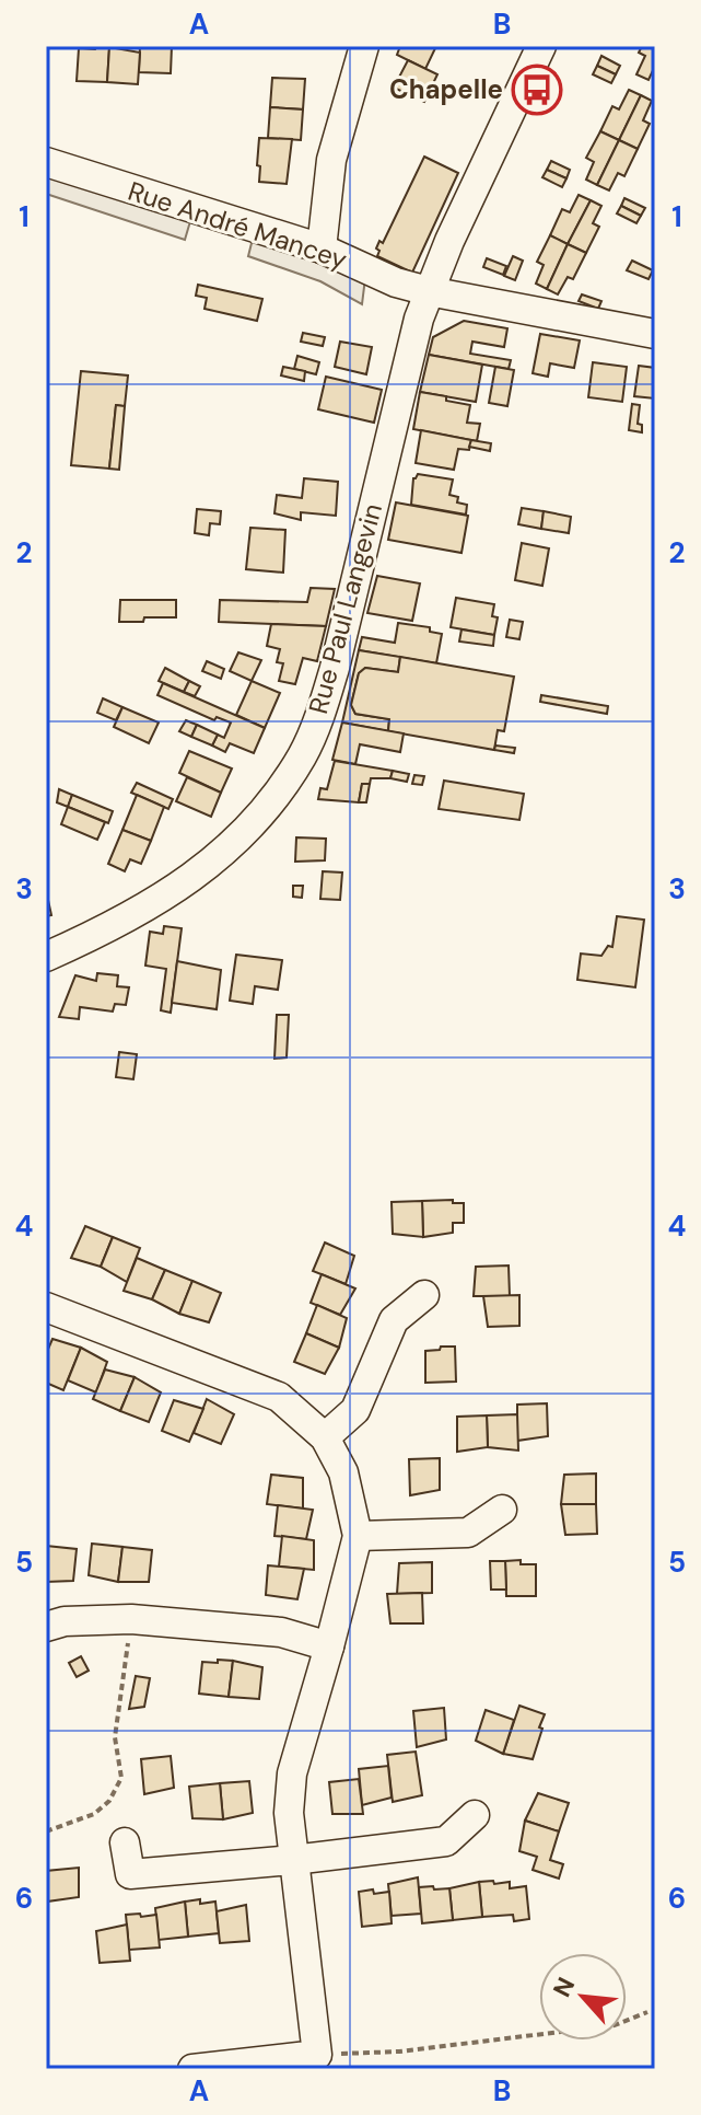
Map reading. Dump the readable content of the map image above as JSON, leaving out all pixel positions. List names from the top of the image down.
{
  "streets": {
    "street": ["Rue André Mancey", "Rue Paul Langevin"]
  },
  "crossings": [
    ["Rue André Mancey", "Rue Paul Langevin"]
  ],
  "places": {
    "bus stop": ["Chapelle"]
  },
  "north": "top left",
  "grid": {
    "columns": ["A", "B"],
    "rows": [
      "1",
      "2",
      "3",
      "4",
      "5",
      "6"
    ]
  }
}
